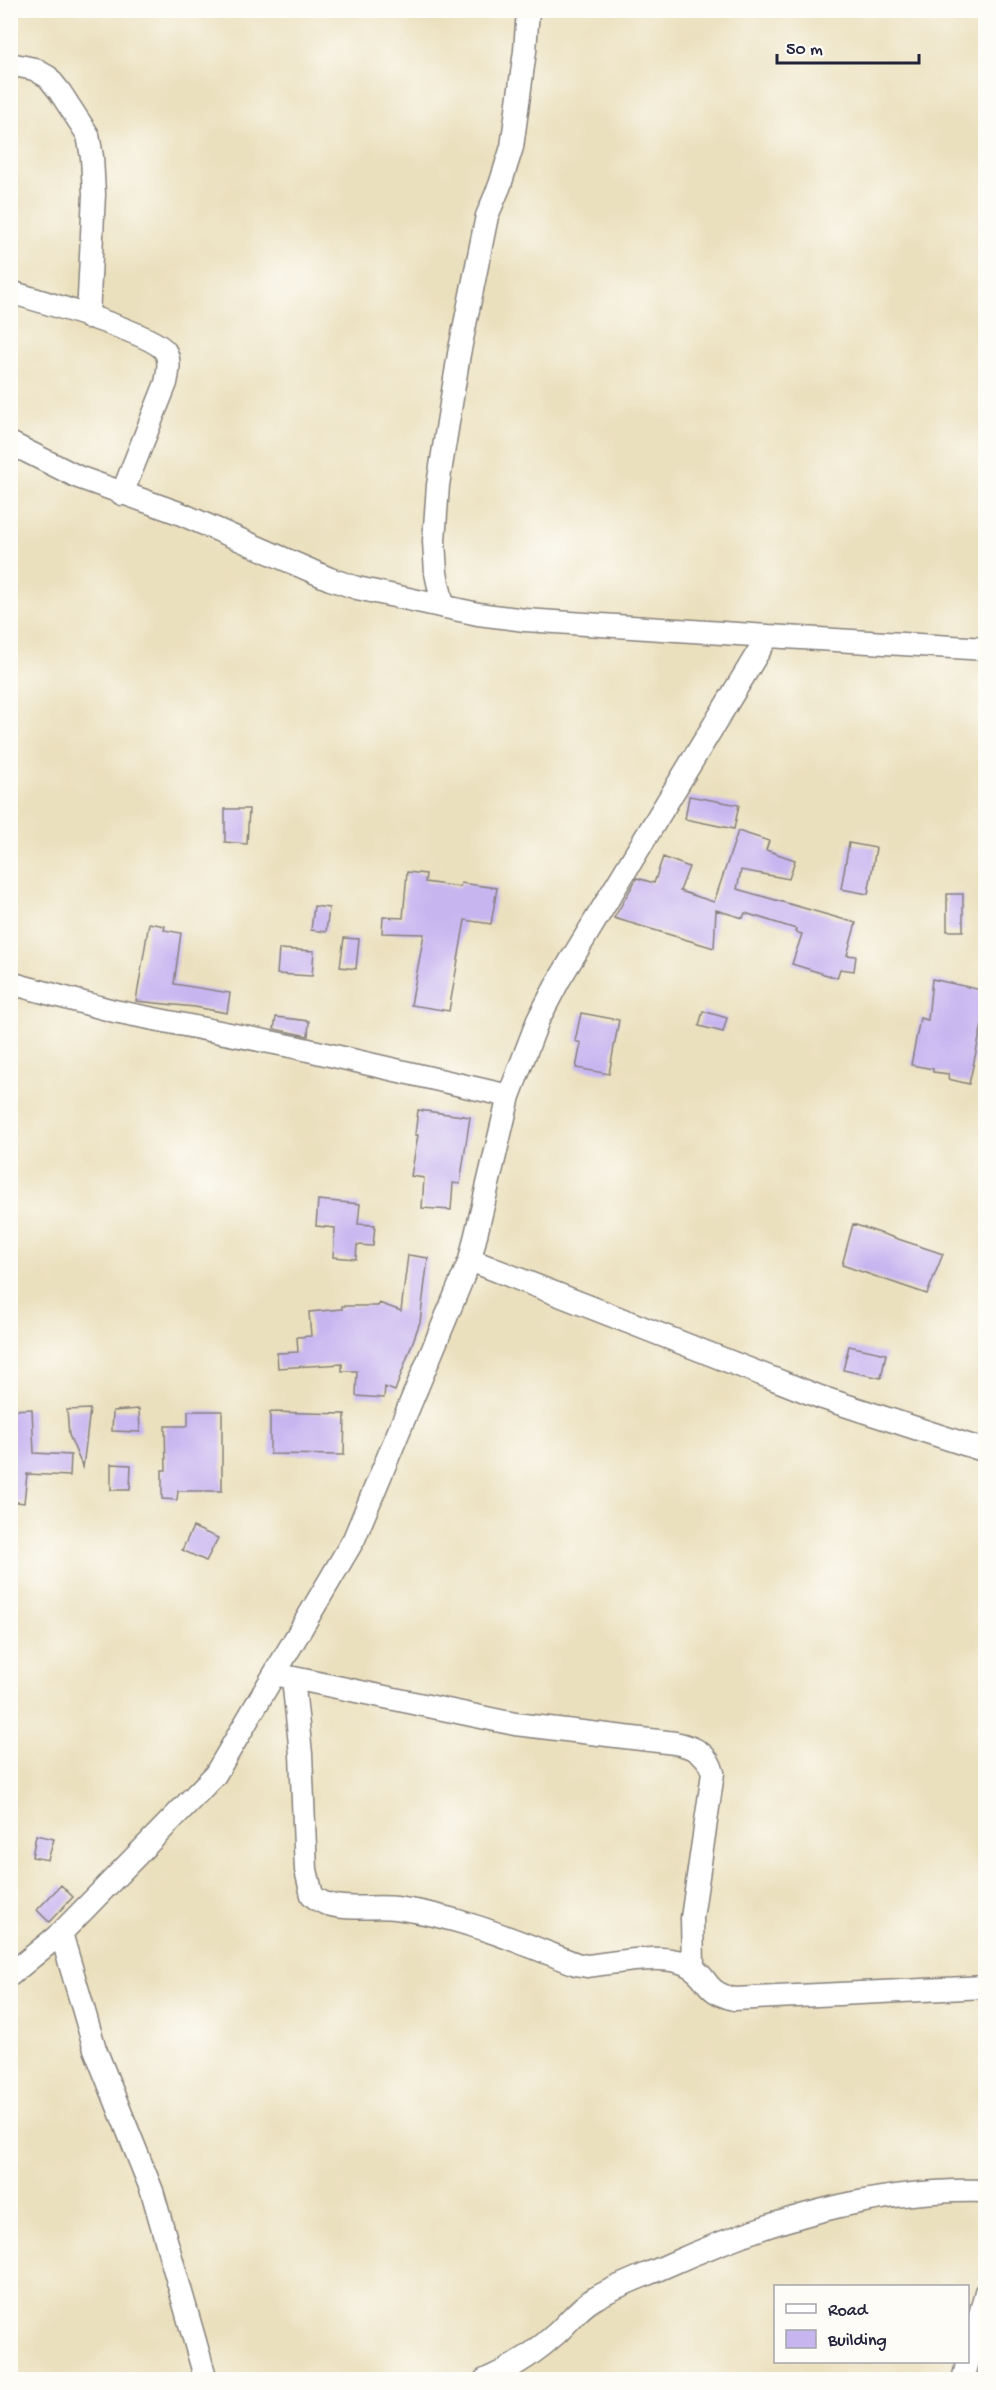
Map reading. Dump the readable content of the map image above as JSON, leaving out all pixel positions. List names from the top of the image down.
{
  "legend": ["Road", "Building"],
  "scale_bar": "50 m"
}
